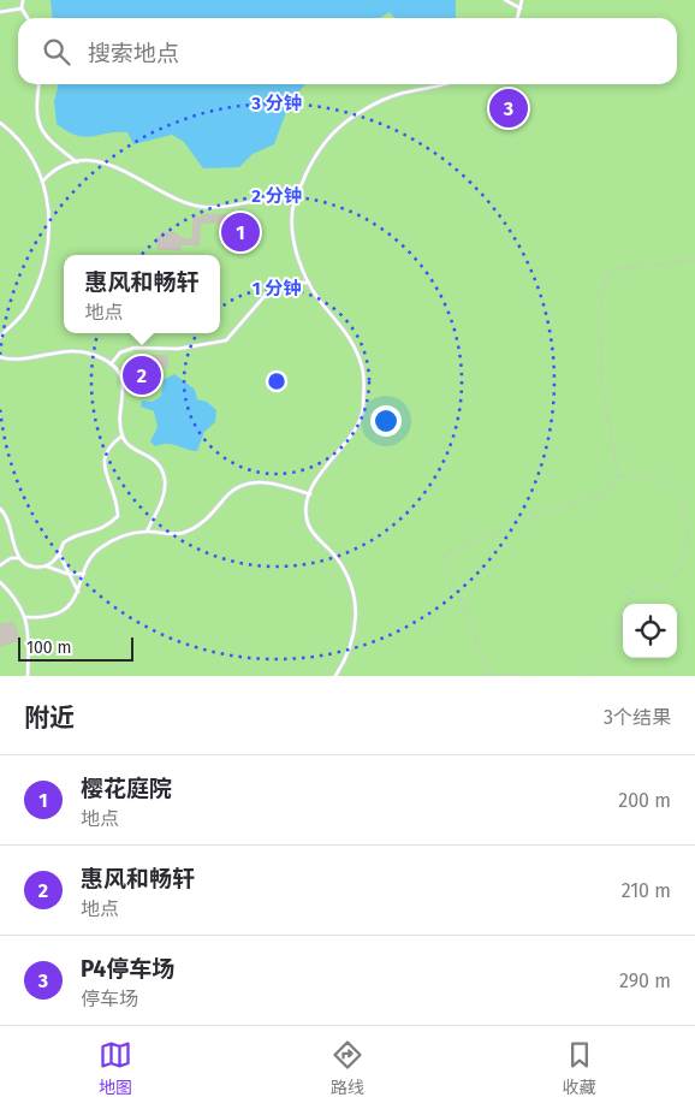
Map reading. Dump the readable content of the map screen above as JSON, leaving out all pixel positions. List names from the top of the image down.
{
  "scale_bar": "100 m",
  "page": {
    "search": "搜索地点",
    "pins": ["3", "1", "2"],
    "popup": ["惠风和畅轩", "地点"],
    "scale": "100 m",
    "heading": ["附近", "3个结果"],
    "list": [
      {
        "mark": "1",
        "name": "樱花庭院",
        "note": "地点",
        "value": "200 m"
      },
      {
        "mark": "2",
        "name": "惠风和畅轩",
        "note": "地点",
        "value": "210 m"
      },
      {
        "mark": "3",
        "name": "P4停车场",
        "note": "停车场",
        "value": "290 m"
      }
    ],
    "nav": ["地图", "路线", "收藏"]
  },
  "rings": ["3 分钟", "2 分钟", "1 分钟"]
}
